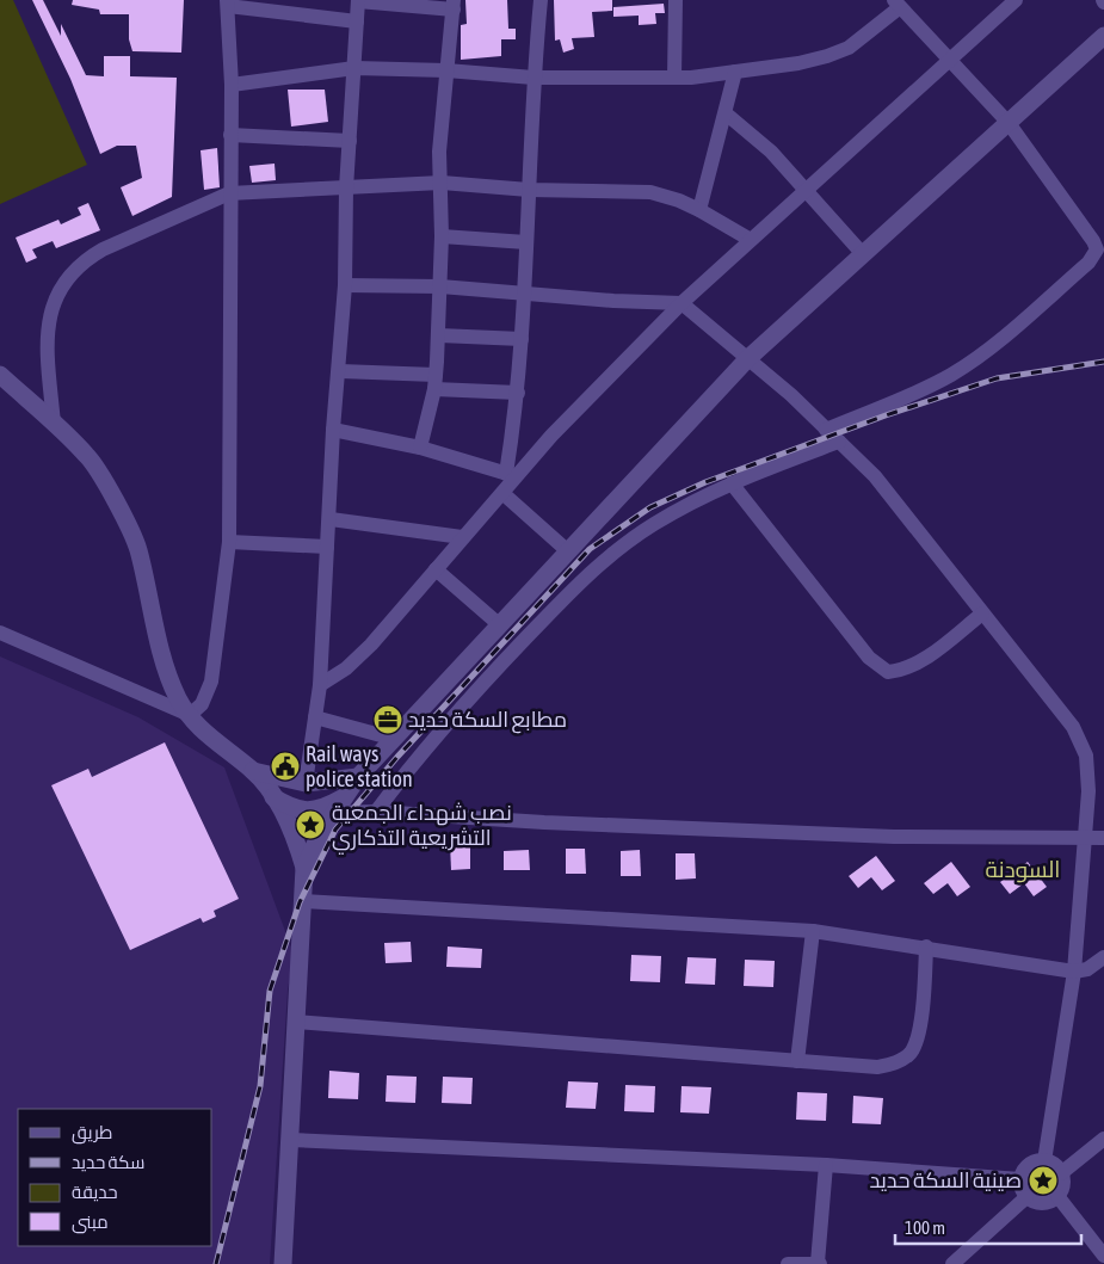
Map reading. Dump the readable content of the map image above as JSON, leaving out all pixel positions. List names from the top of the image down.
{
  "districts": ["السودنة"],
  "places": {
    "office": ["مطابع السكة حديد"],
    "public building": ["Rail ways police station"],
    "place": ["نصب شهداء الجمعية التشريعية التذكاري", "صينية السكة حديد"]
  },
  "legend": [
    "طريق",
    "سكة حديد",
    "حديقة",
    "مبنى"
  ],
  "scale_bar": "100 m"
}
